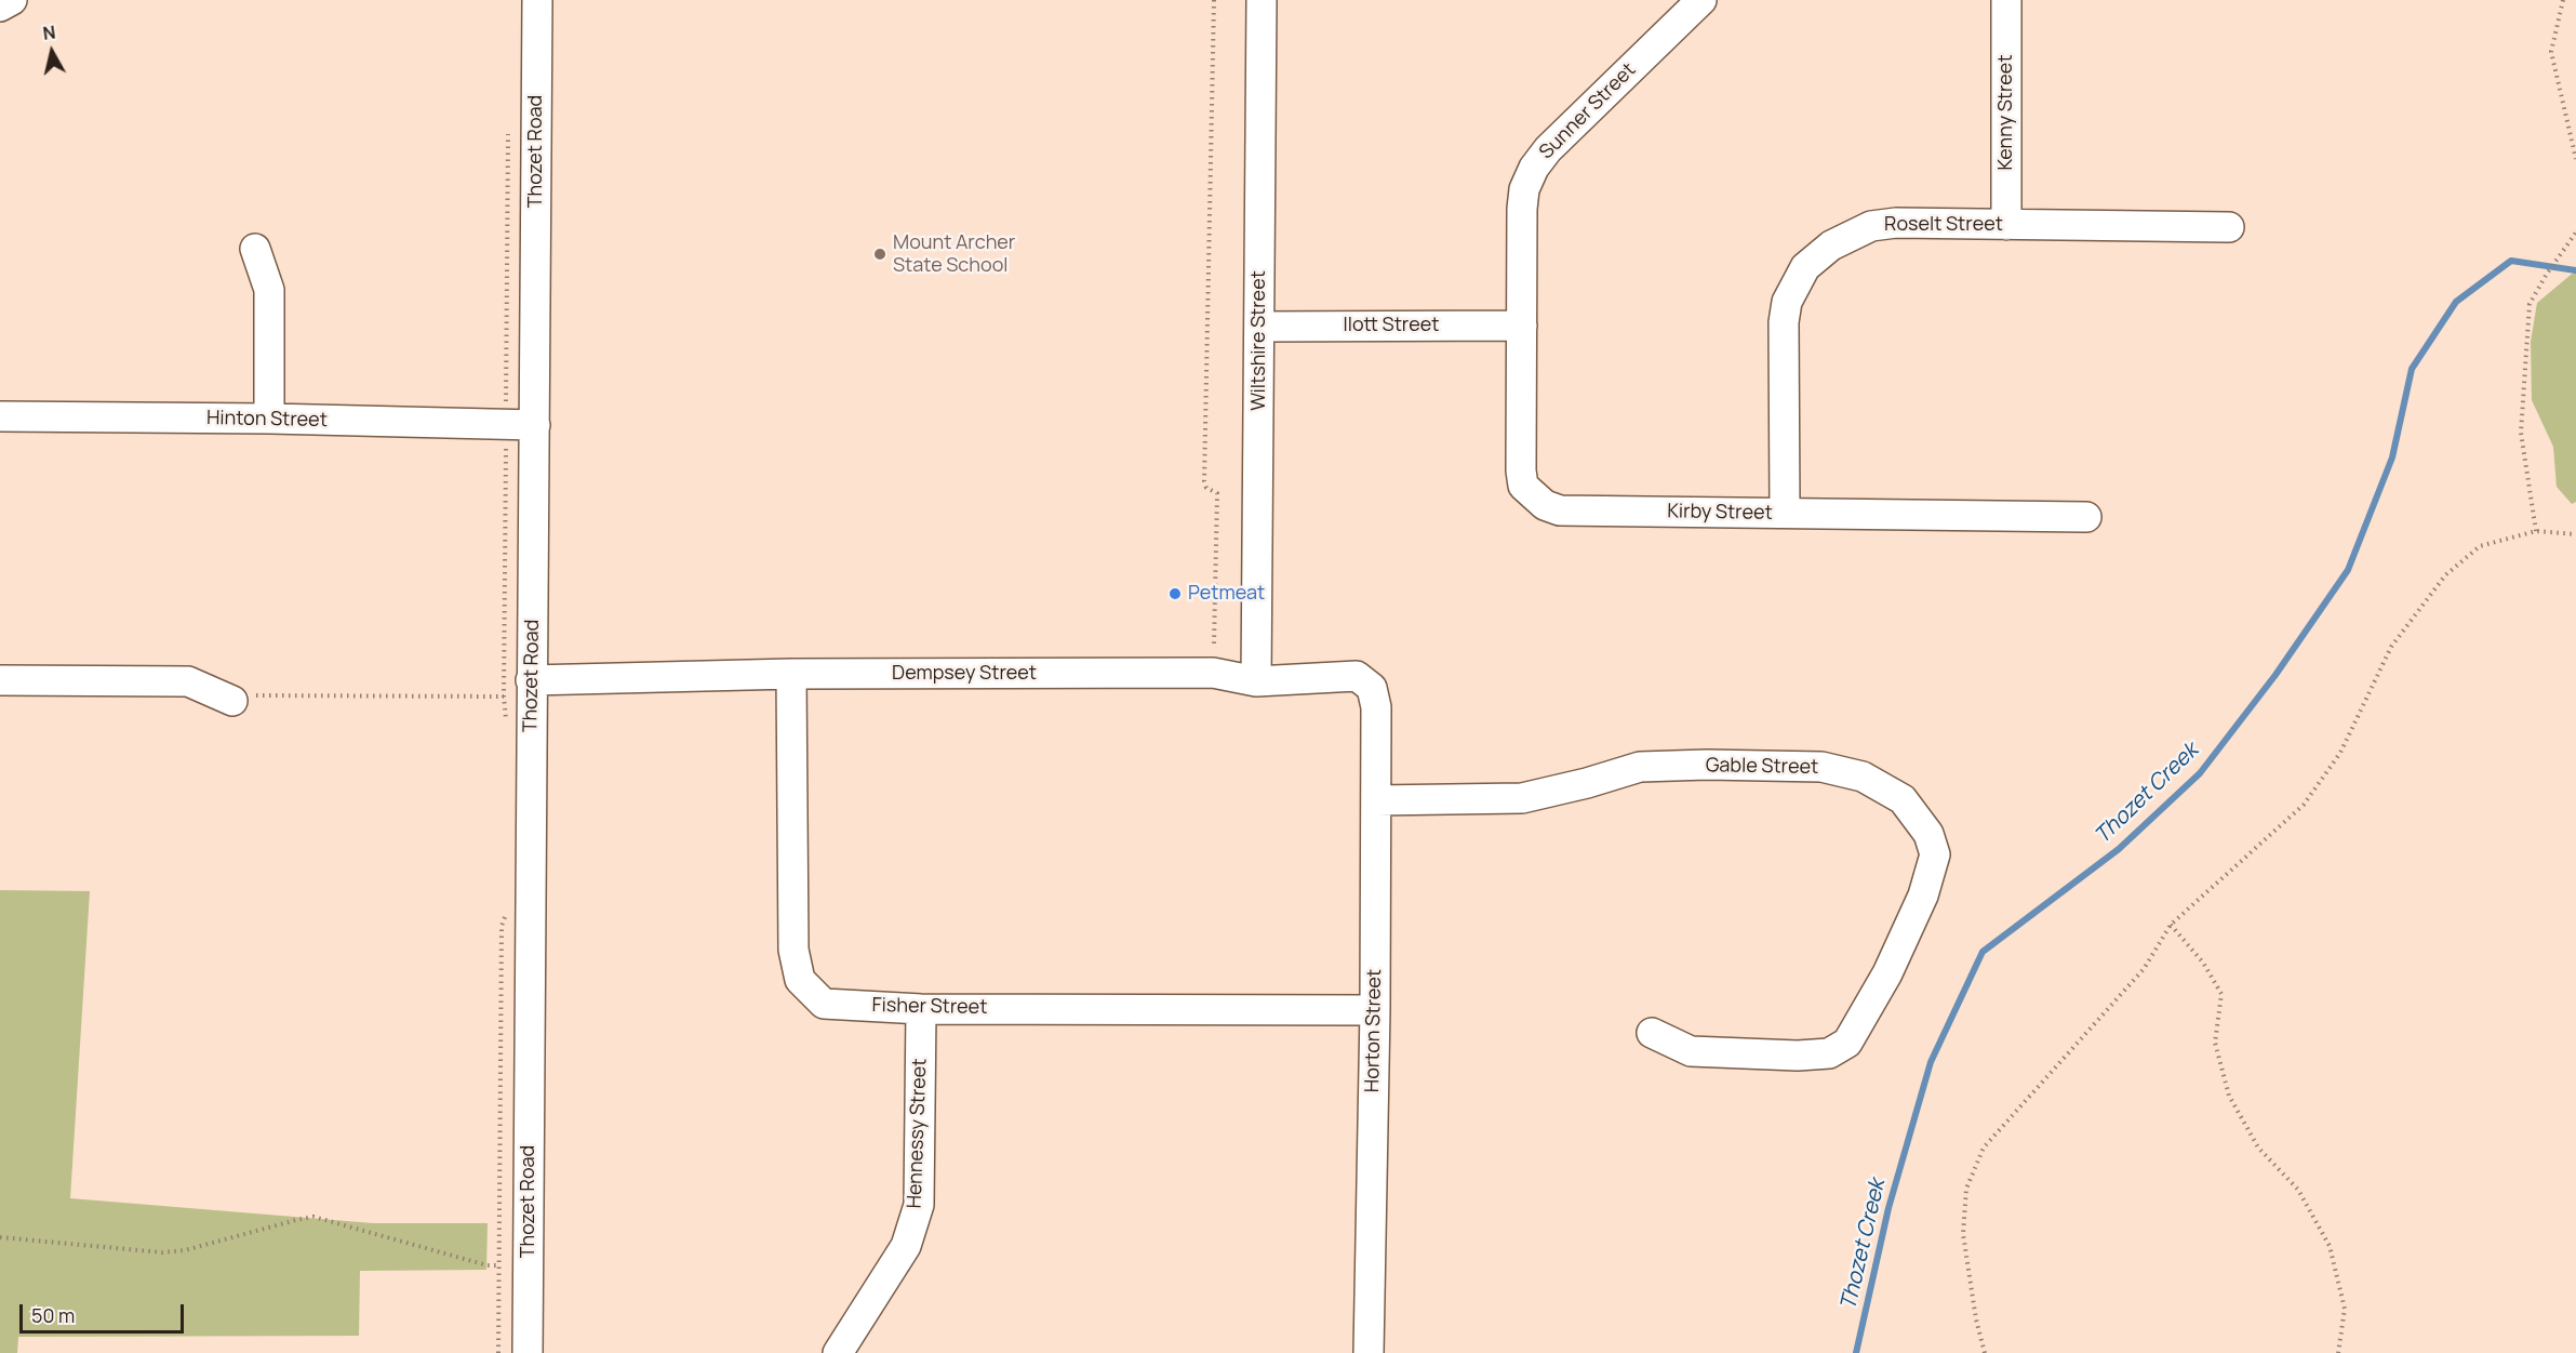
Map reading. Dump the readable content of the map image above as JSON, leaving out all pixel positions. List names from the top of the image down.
{
  "streets": {
    "street": [
      "Sunner Street",
      "Kenny Street",
      "Thozet Road",
      "Roselt Street",
      "Ilott Street",
      "Wiltshire Street",
      "Hinton Street",
      "Kirby Street",
      "Dempsey Street",
      "Gable Street",
      "Fisher Street",
      "Horton Street",
      "Hennessy Street"
    ]
  },
  "crossings": [
    ["Sunner Street", "Ilott Street"],
    ["Sunner Street", "Kirby Street"],
    ["Kenny Street", "Roselt Street"],
    ["Thozet Road", "Hinton Street"],
    ["Thozet Road", "Dempsey Street"],
    ["Roselt Street", "Kirby Street"],
    ["Ilott Street", "Wiltshire Street"],
    ["Ilott Street", "Kirby Street"],
    ["Wiltshire Street", "Dempsey Street"],
    ["Dempsey Street", "Fisher Street"],
    ["Dempsey Street", "Horton Street"],
    ["Gable Street", "Horton Street"],
    ["Fisher Street", "Horton Street"],
    ["Fisher Street", "Hennessy Street"]
  ],
  "water": ["Thozet Creek"],
  "places": ["Mount Archer State School", "Petmeat"],
  "scale_bar": "50 m",
  "north": "top"
}
